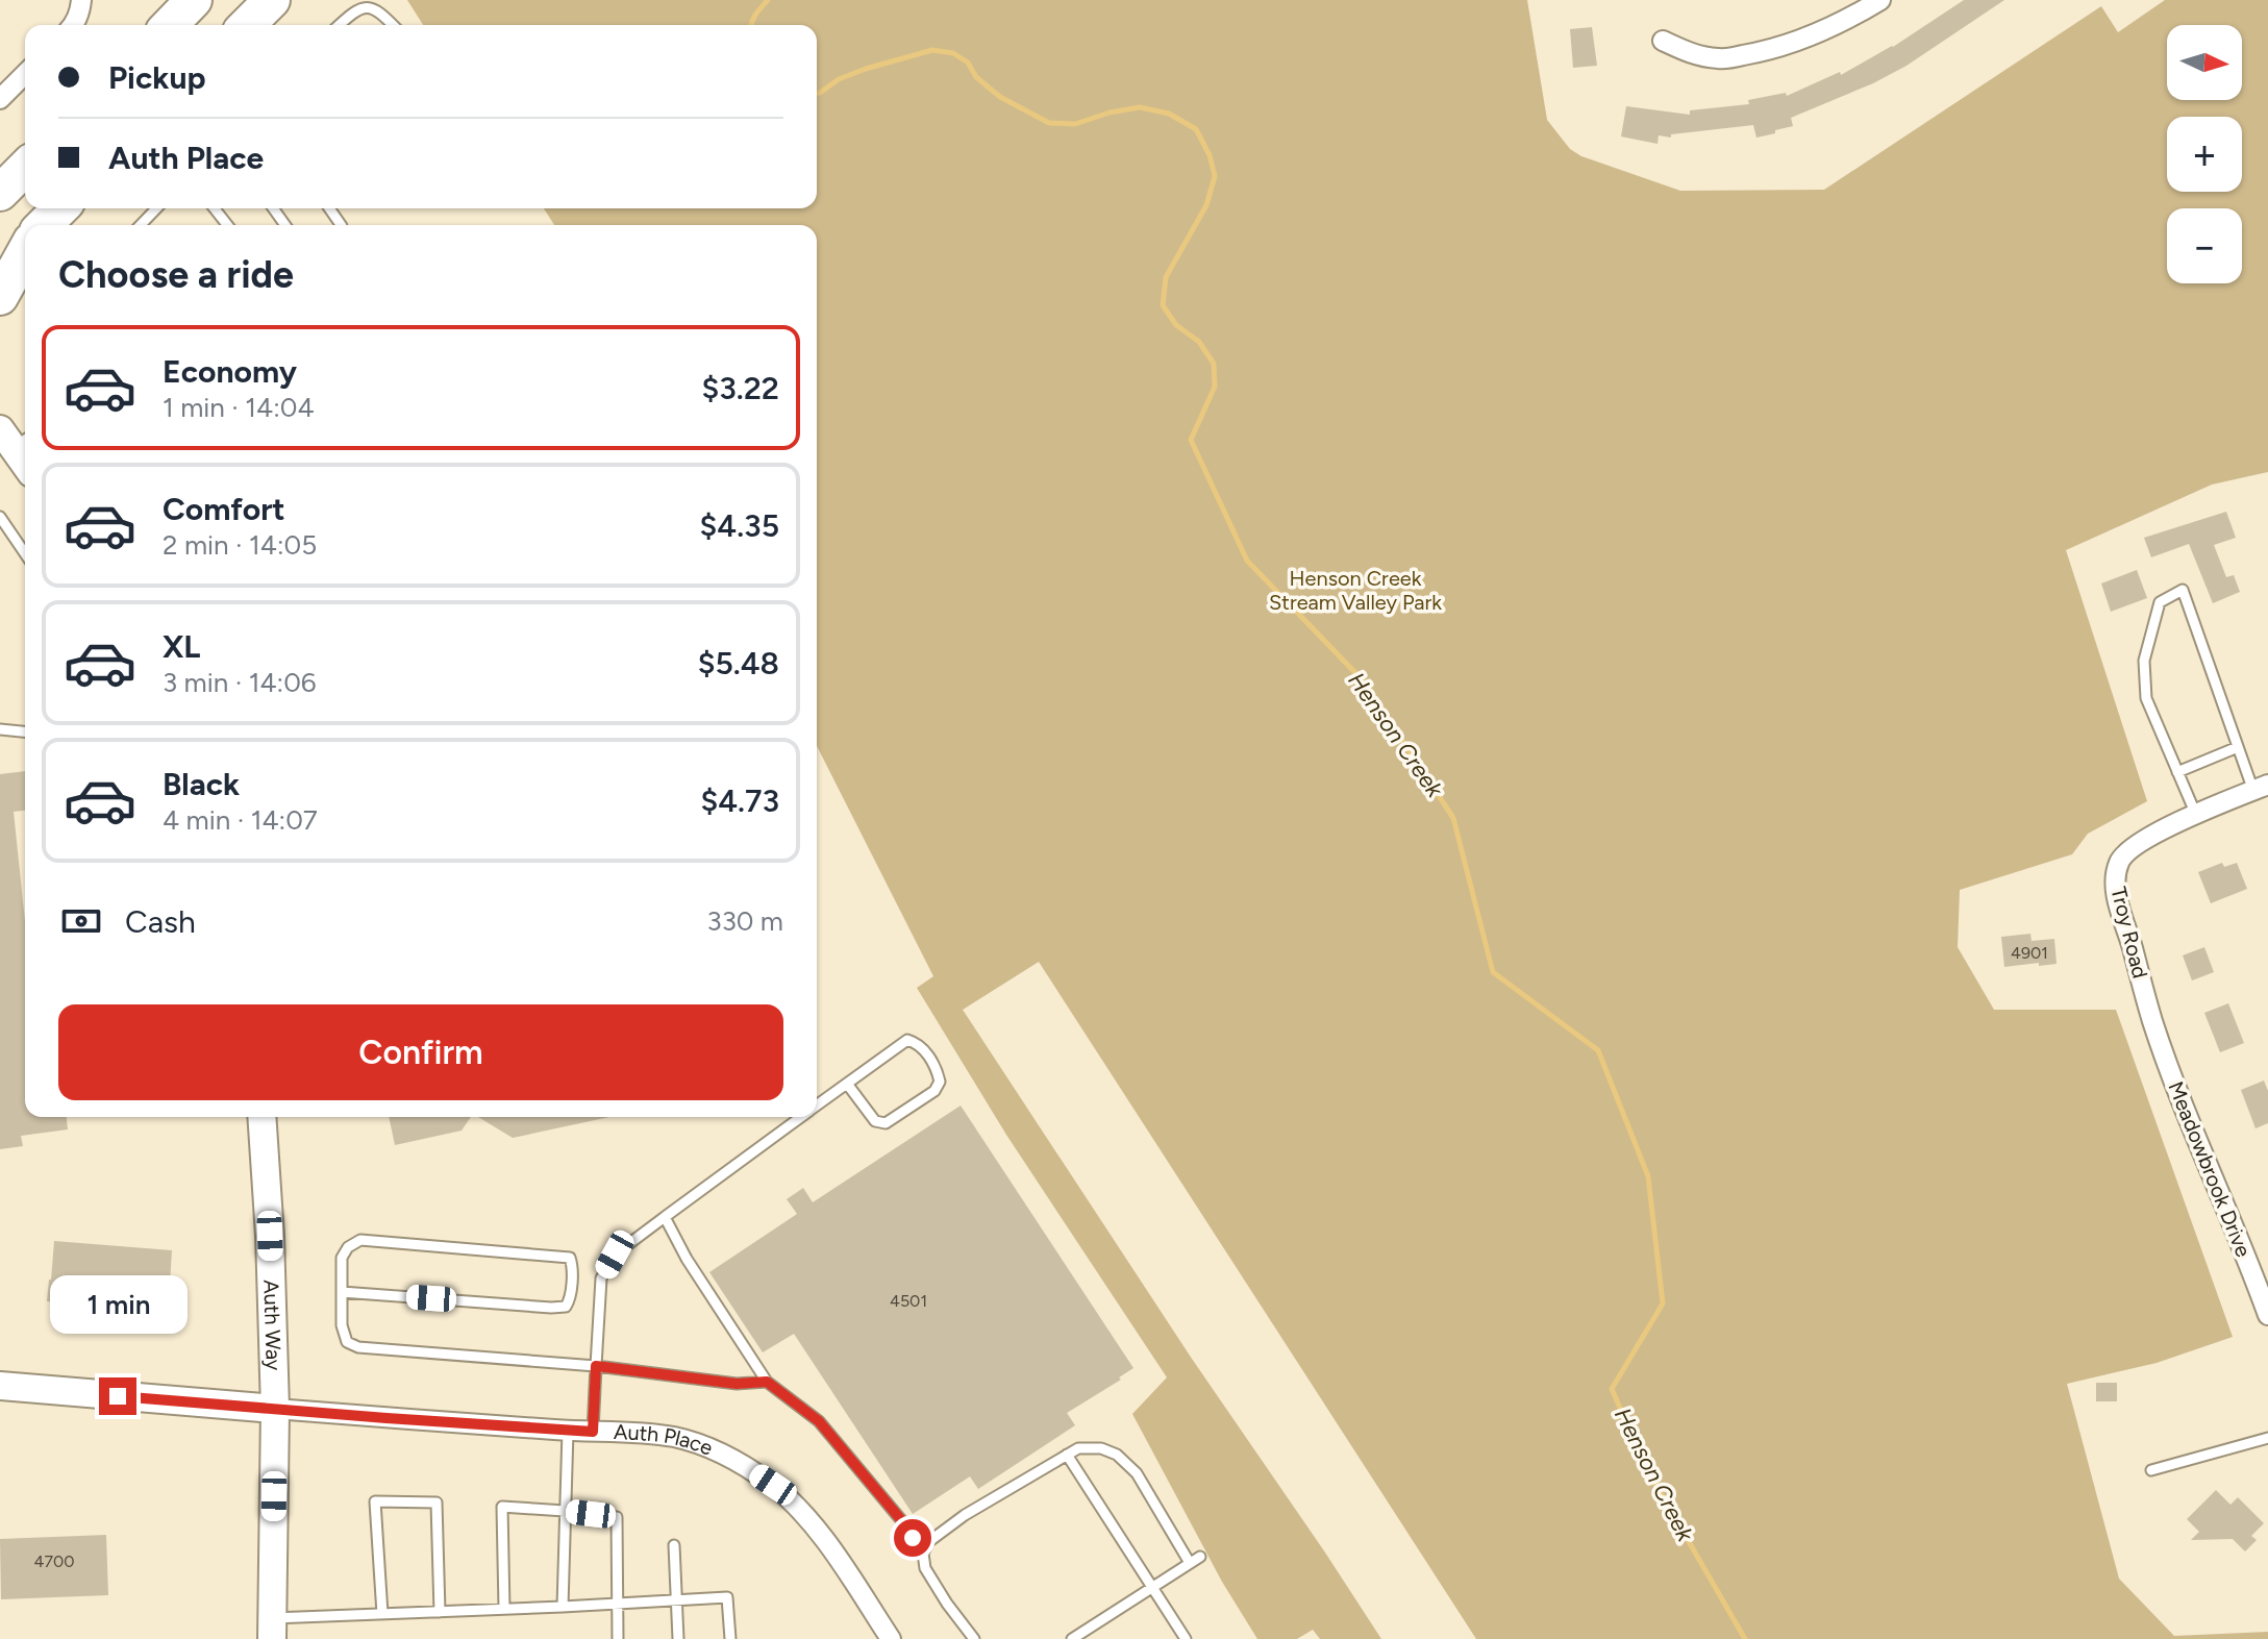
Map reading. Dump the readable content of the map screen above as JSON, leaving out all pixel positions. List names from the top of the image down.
{
  "streets": {
    "street": [
      "Troy Road",
      "Meadowbrook Drive",
      "Auth Way",
      "Auth Place"
    ]
  },
  "crossings": [
    ["Troy Road", "Meadowbrook Drive"],
    ["Auth Way", "Auth Place"]
  ],
  "water": ["Henson Creek"],
  "parks": ["Henson Creek Stream Valley Park"],
  "house_numbers": ["4901", "4501", "4700"],
  "north": "right",
  "page": {
    "map_buttons": ["+", "−"],
    "banner": ["Pickup", "Auth Place"],
    "heading": "Choose a ride",
    "list": [
      {
        "name": "Economy",
        "note": "1 min · 14:04",
        "value": "$3.22"
      },
      {
        "name": "Comfort",
        "note": "2 min · 14:05",
        "value": "$4.35"
      },
      {
        "name": "XL",
        "note": "3 min · 14:06",
        "value": "$5.48"
      },
      {
        "name": "Black",
        "note": "4 min · 14:07",
        "value": "$4.73"
      }
    ],
    "pay": ["Cash", "330 m"],
    "buttons": "Confirm",
    "bubble": "1 min"
  }
}
